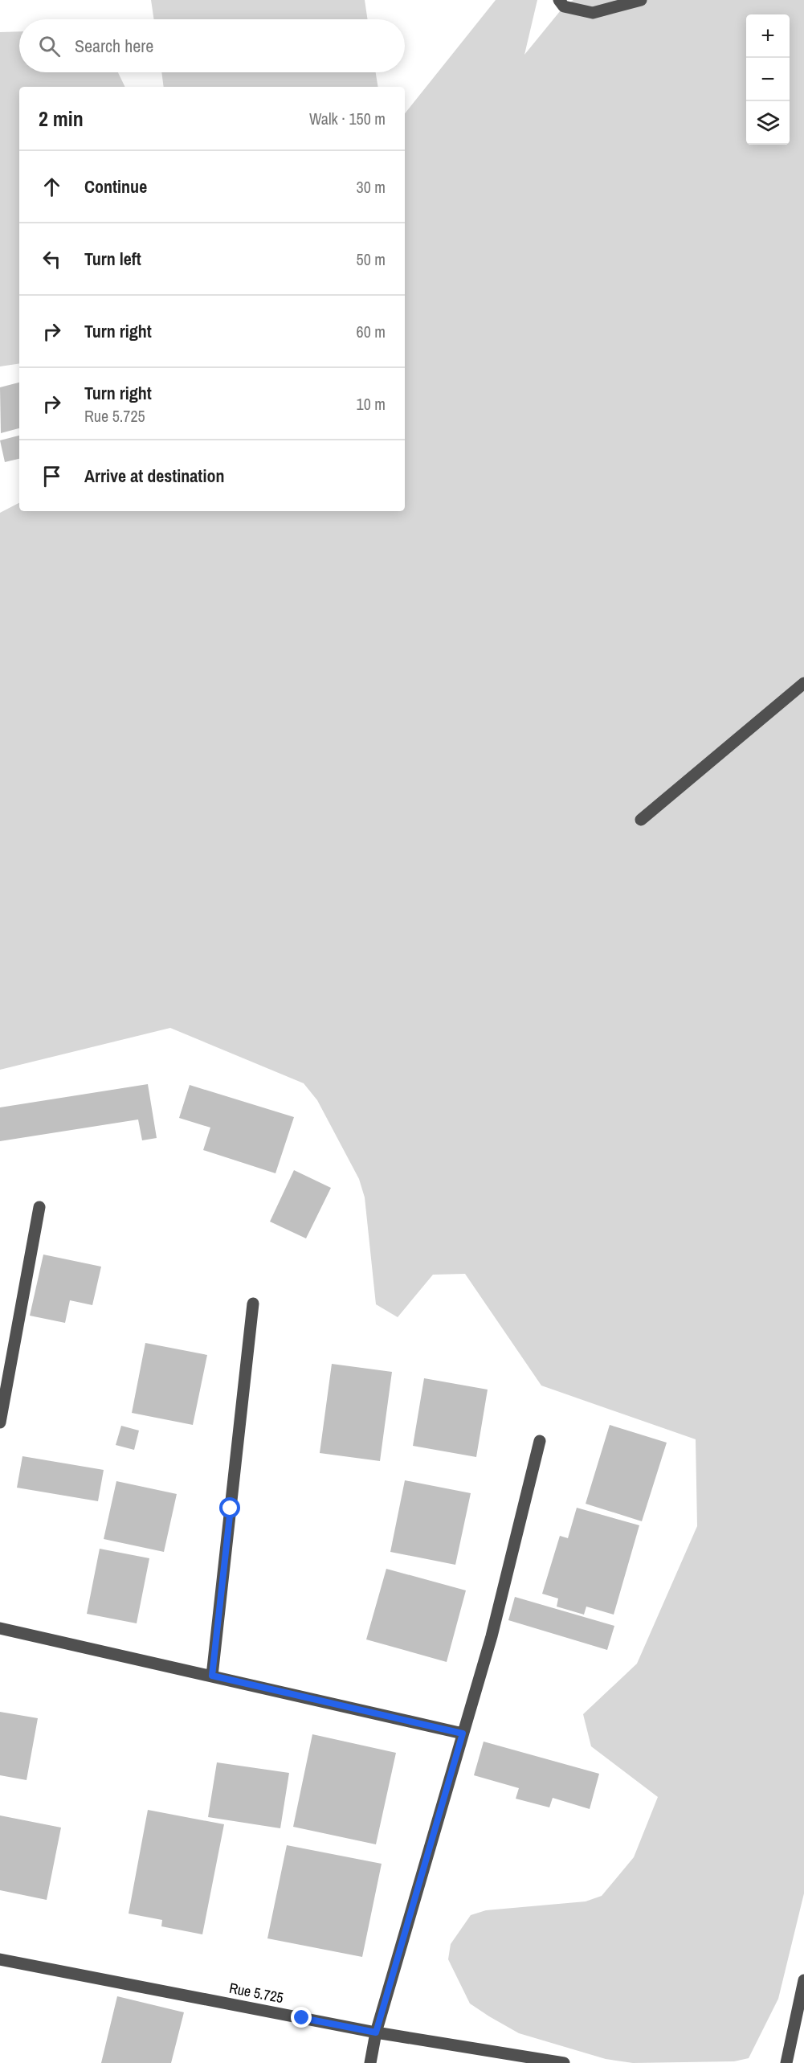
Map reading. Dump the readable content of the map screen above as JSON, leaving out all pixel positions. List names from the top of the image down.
{
  "streets": {
    "street": ["Rue 5.725"]
  },
  "page": {
    "map_buttons": ["+", "−"],
    "search": "Search here",
    "heading": ["2 min", "Walk · 150 m"],
    "list": [
      ["Continue", "30 m"],
      ["Turn left", "50 m"],
      ["Turn right", "60 m"],
      ["Turn right", "Rue 5.725", "10 m"],
      "Arrive at destination"
    ]
  }
}
